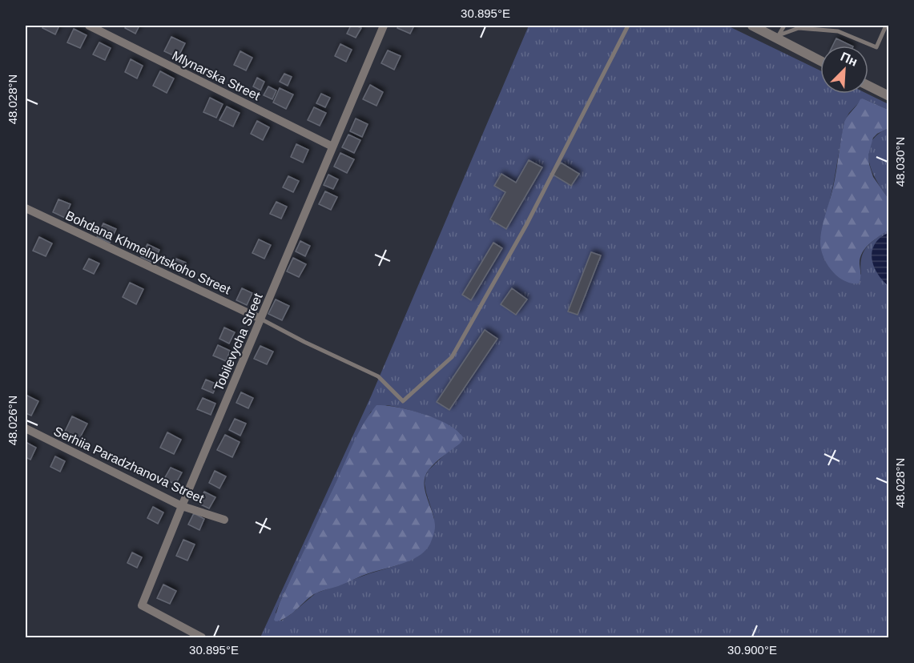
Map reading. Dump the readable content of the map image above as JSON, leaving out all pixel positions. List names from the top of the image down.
{
  "streets": {
    "street": [
      "Mlynarska Street",
      "Bohdana Khmelnytskoho Street",
      "Tobilevycha Street",
      "Serhiia Paradzhanova Street"
    ]
  },
  "crossings": [
    ["Mlynarska Street", "Tobilevycha Street"],
    ["Bohdana Khmelnytskoho Street", "Tobilevycha Street"],
    ["Tobilevycha Street", "Serhiia Paradzhanova Street"]
  ],
  "north": "top right",
  "coordinates": [
    "30.895°E",
    "48.028°N",
    "48.030°N",
    "48.026°N",
    "30.900°E"
  ]
}
